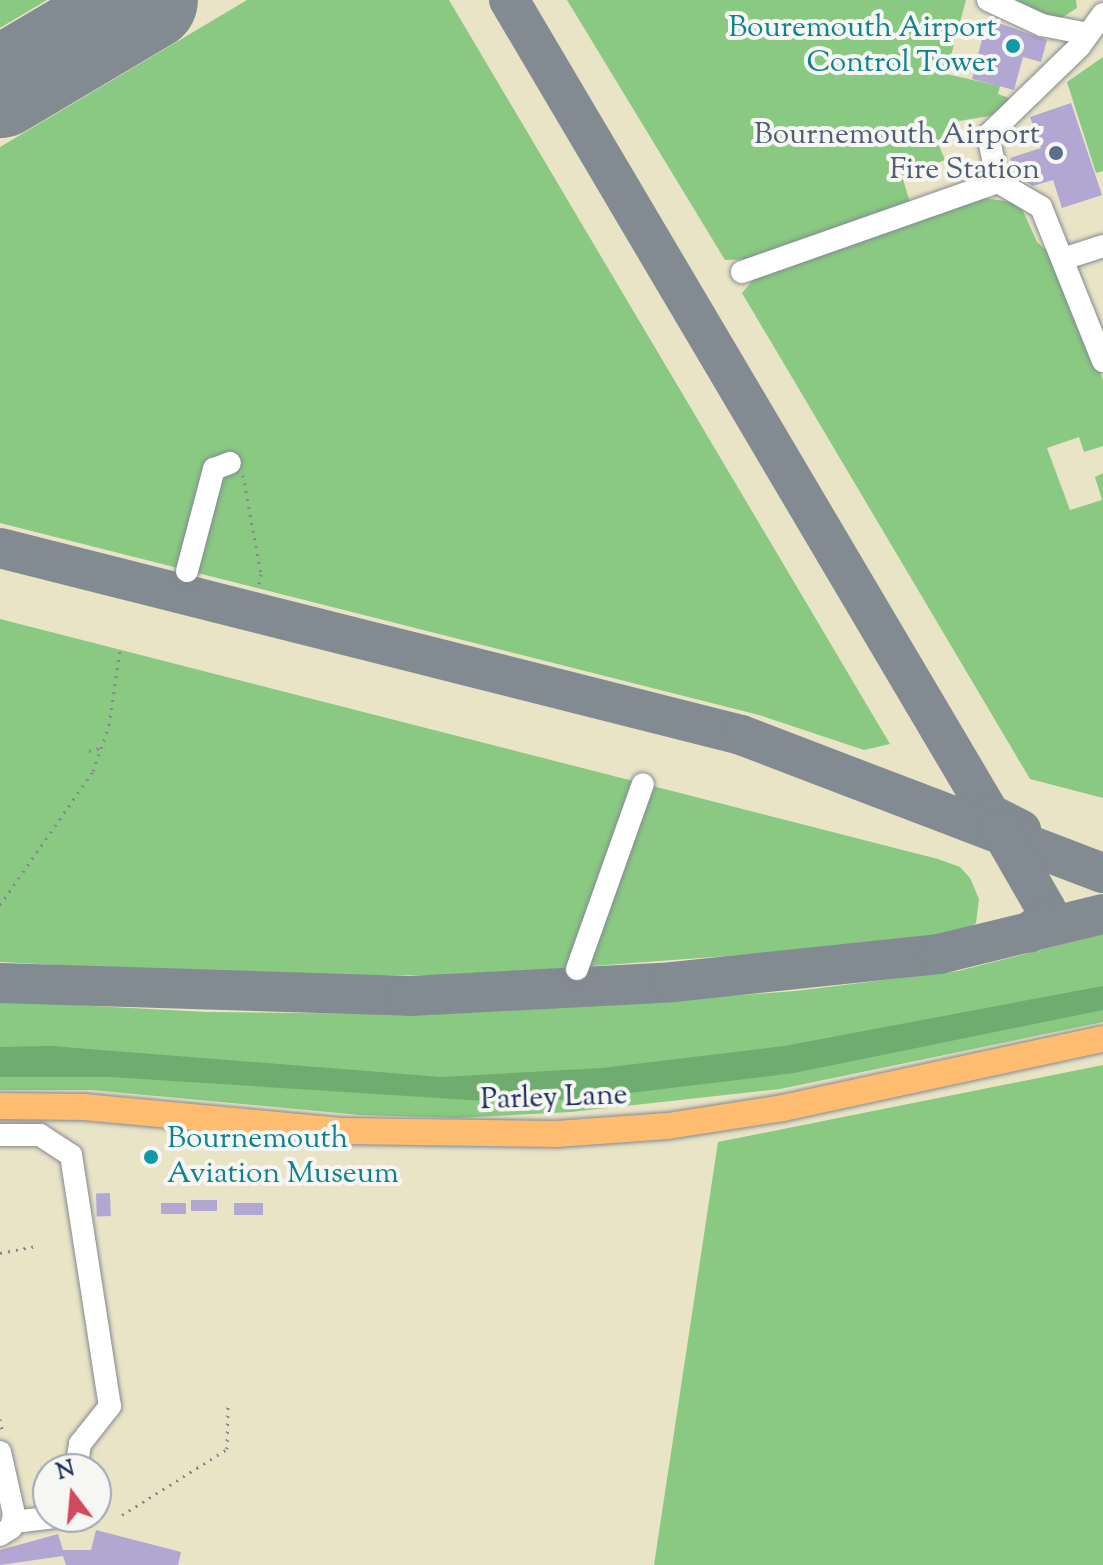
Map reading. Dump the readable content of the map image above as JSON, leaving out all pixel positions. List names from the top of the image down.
{
  "streets": {
    "main road": ["Parley Lane"]
  },
  "places": ["Bouremouth Airport Control Tower", "Bournemouth Airport Fire Station", "Bournemouth Aviation Museum"],
  "north": "top"
}
